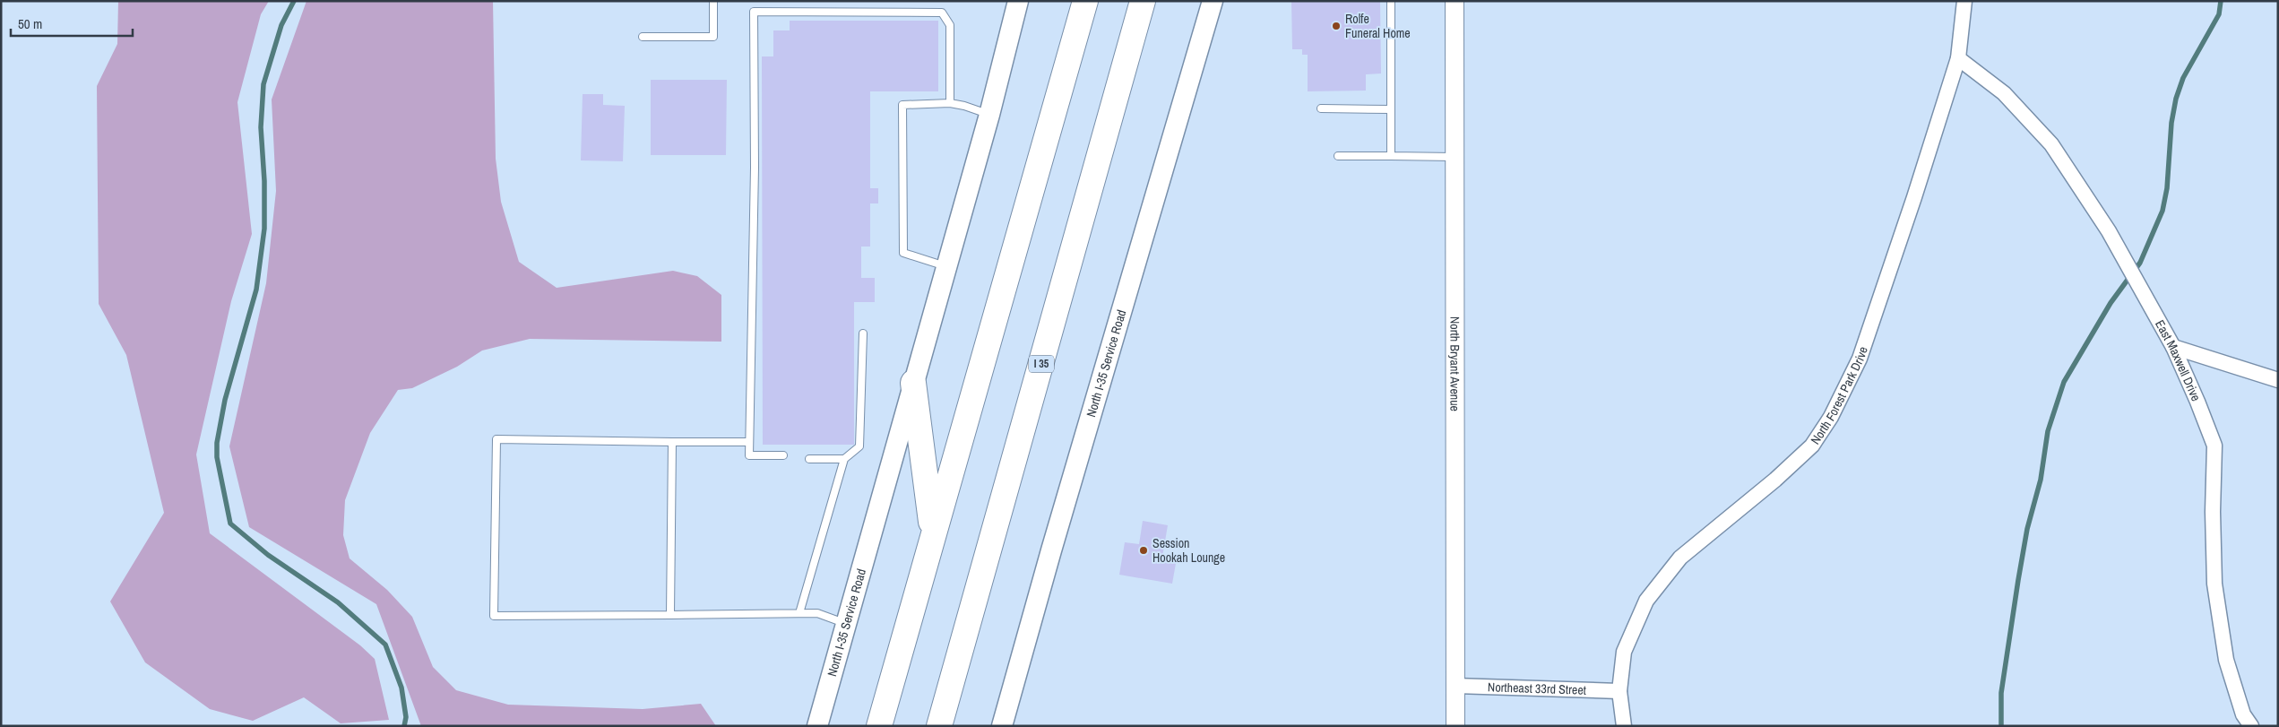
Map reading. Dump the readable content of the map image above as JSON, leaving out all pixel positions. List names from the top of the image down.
{
  "streets": {
    "highway": ["I 35"],
    "main road": ["North I-35 Service Road"],
    "street": [
      "East Maxwell Drive",
      "North Bryant Avenue",
      "North Forest Park Drive",
      "Northeast 33rd Street"
    ]
  },
  "crossings": [
    ["East Maxwell Drive", "North Forest Park Drive"],
    ["North Bryant Avenue", "Northeast 33rd Street"],
    ["North Forest Park Drive", "Northeast 33rd Street"]
  ],
  "places": ["Rolfe Funeral Home", "Session Hookah Lounge"],
  "scale_bar": "50 m"
}
